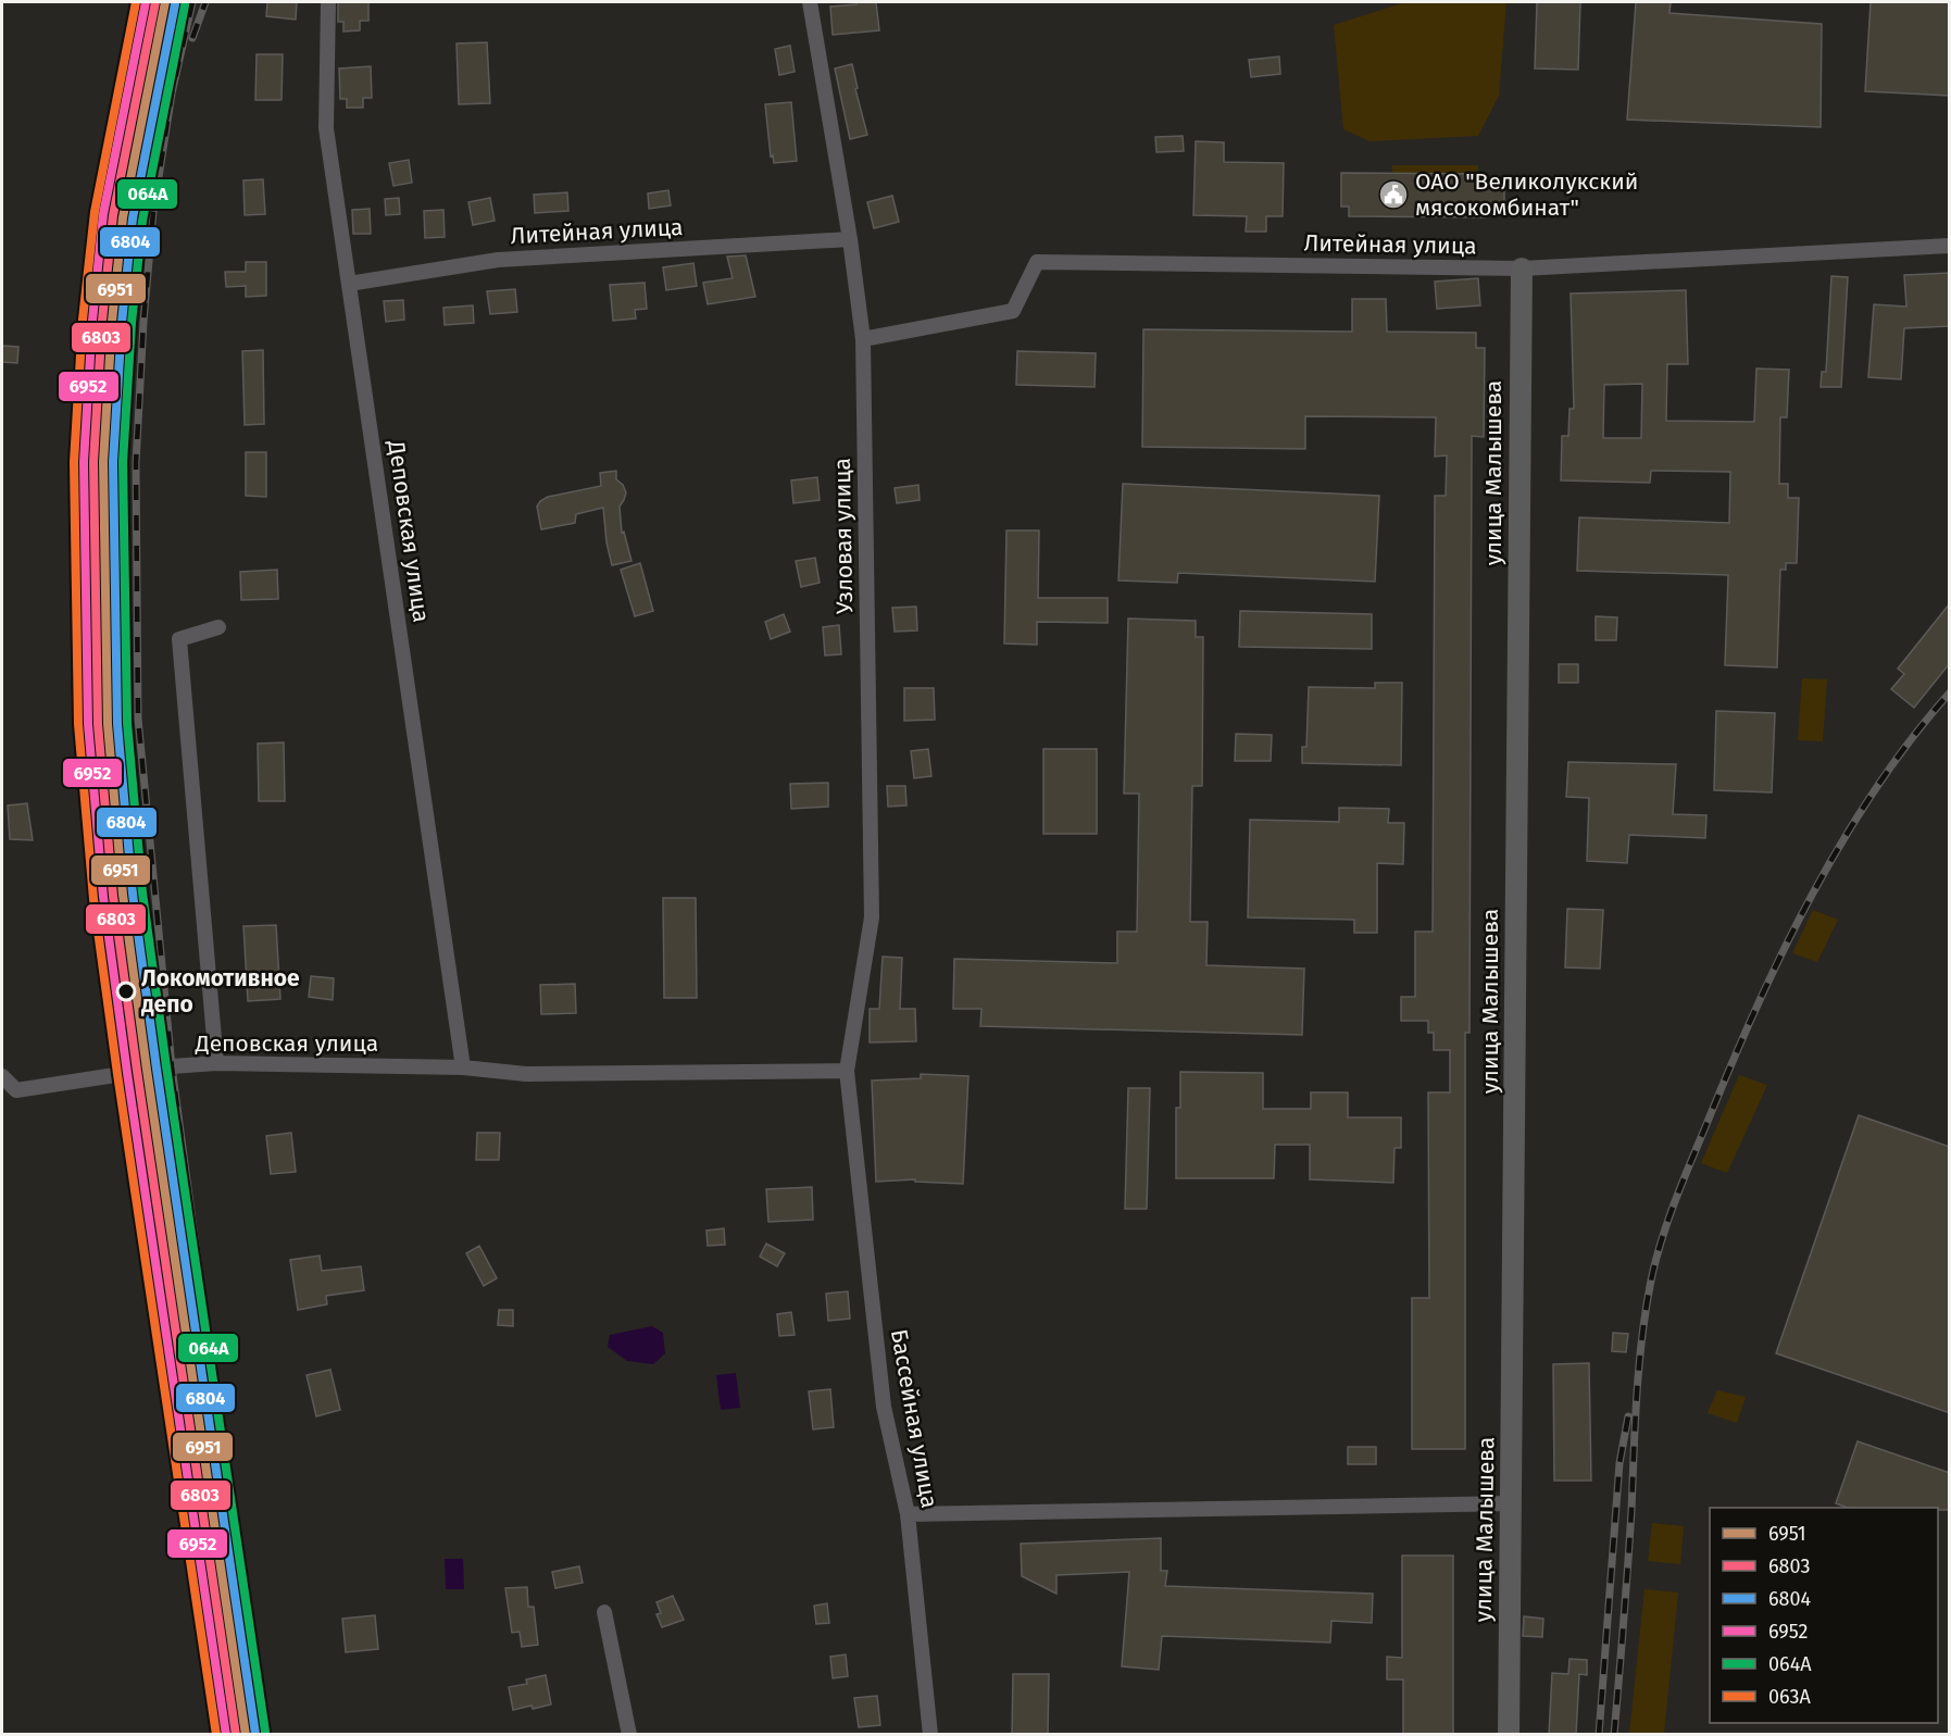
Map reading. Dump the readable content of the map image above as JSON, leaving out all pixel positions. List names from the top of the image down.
{
  "streets": {
    "street": [
      "Литейная улица",
      "улица Малышева",
      "Деповская улица",
      "Узловая улица",
      "Бассейная улица"
    ]
  },
  "crossings": [
    ["Литейная улица", "улица Малышева"],
    ["Литейная улица", "Деповская улица"],
    ["Литейная улица", "Узловая улица"],
    ["Деповская улица", "Узловая улица"],
    ["Деповская улица", "Бассейная улица"],
    ["Узловая улица", "Бассейная улица"]
  ],
  "places": {
    "public building": ["ОАО \"Великолукский мясокомбинат\""],
    "other": ["Локомотивное депо"]
  },
  "lines": [
    "transit line 6951",
    "transit line 6803",
    "transit line 6952",
    "transit line 063А",
    "transit line 6804",
    "transit line 064А"
  ],
  "legend": [
    "6951",
    "6803",
    "6804",
    "6952",
    "064А",
    "063А"
  ]
}
